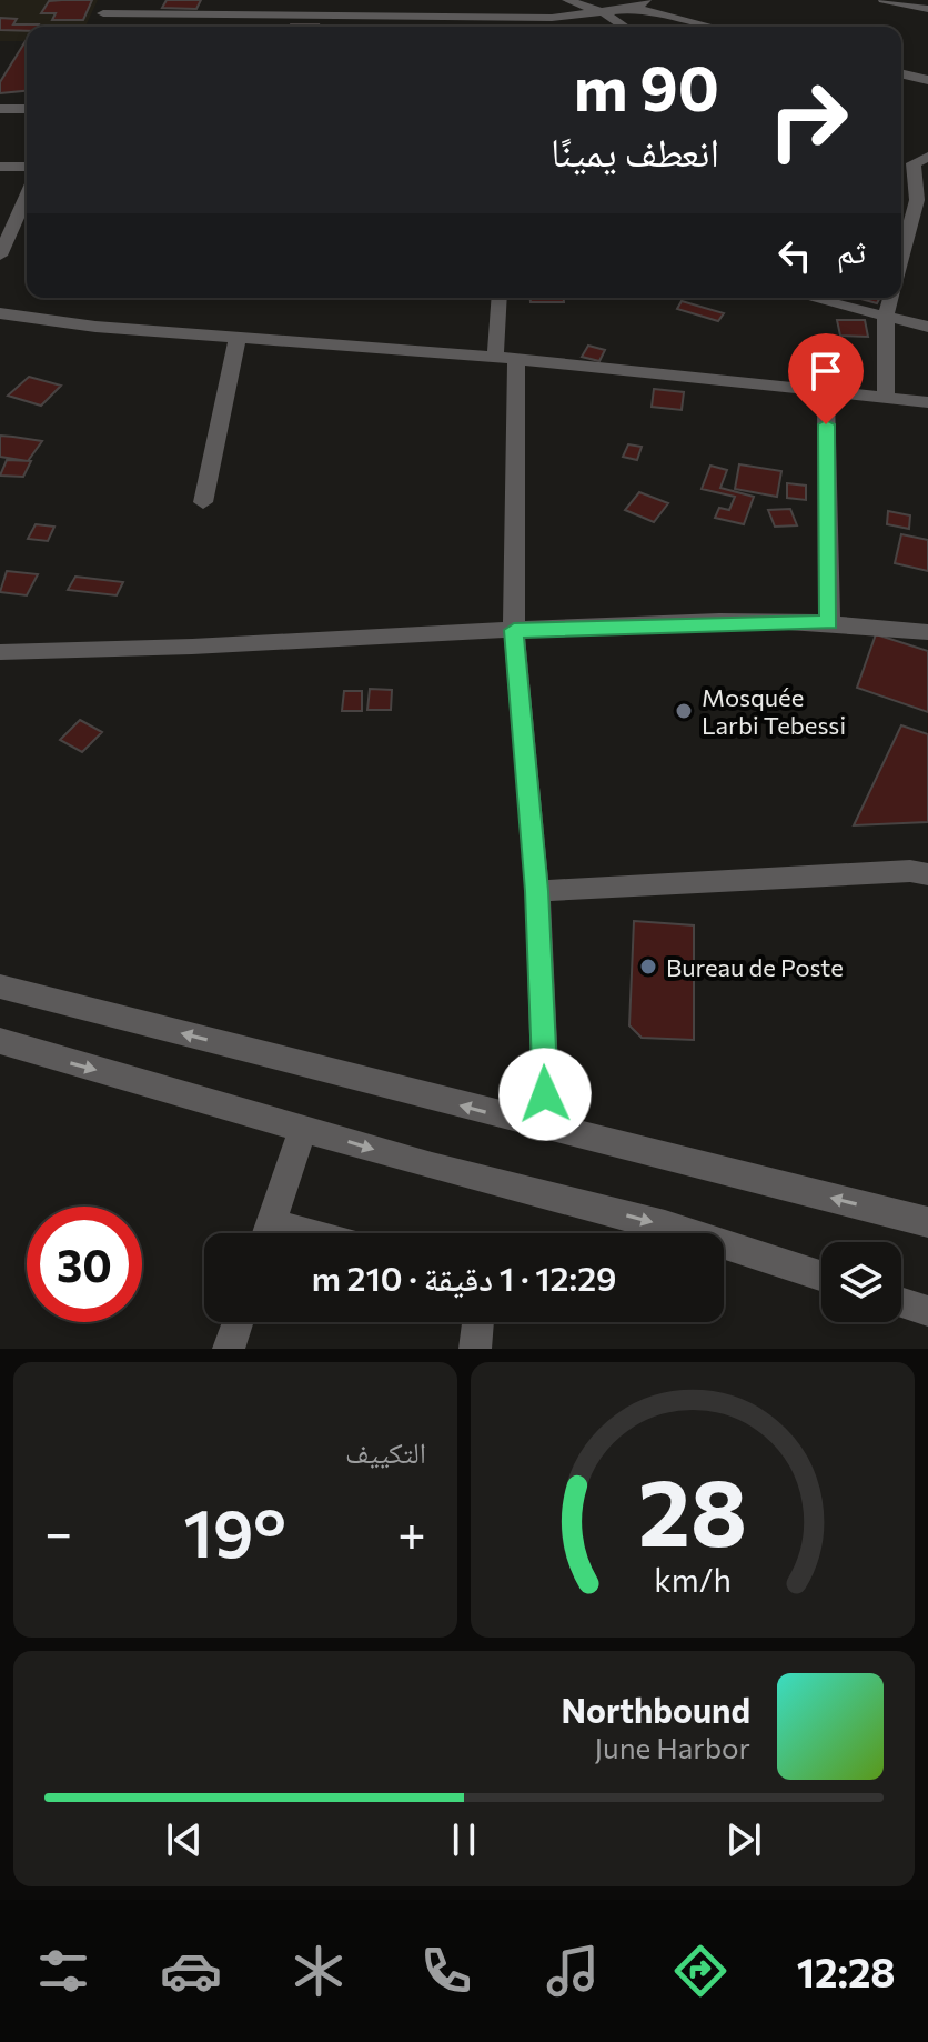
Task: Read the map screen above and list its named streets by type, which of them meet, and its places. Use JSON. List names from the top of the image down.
{
  "places": ["Mosquée Larbi Tebessi", "Bureau de Poste"],
  "page": {
    "turn": ["90 m", "انعطف يمينًا"],
    "then": "ثم",
    "limit": "30",
    "trip": "12:29 · 1 دقيقة · 210 m",
    "tile": "التكييف",
    "heat": ["−", "19°", "+"],
    "song": ["Northbound", "June Harbor"],
    "tabs": "12:28",
    "gauge": ["28", "km/h"]
  }
}
